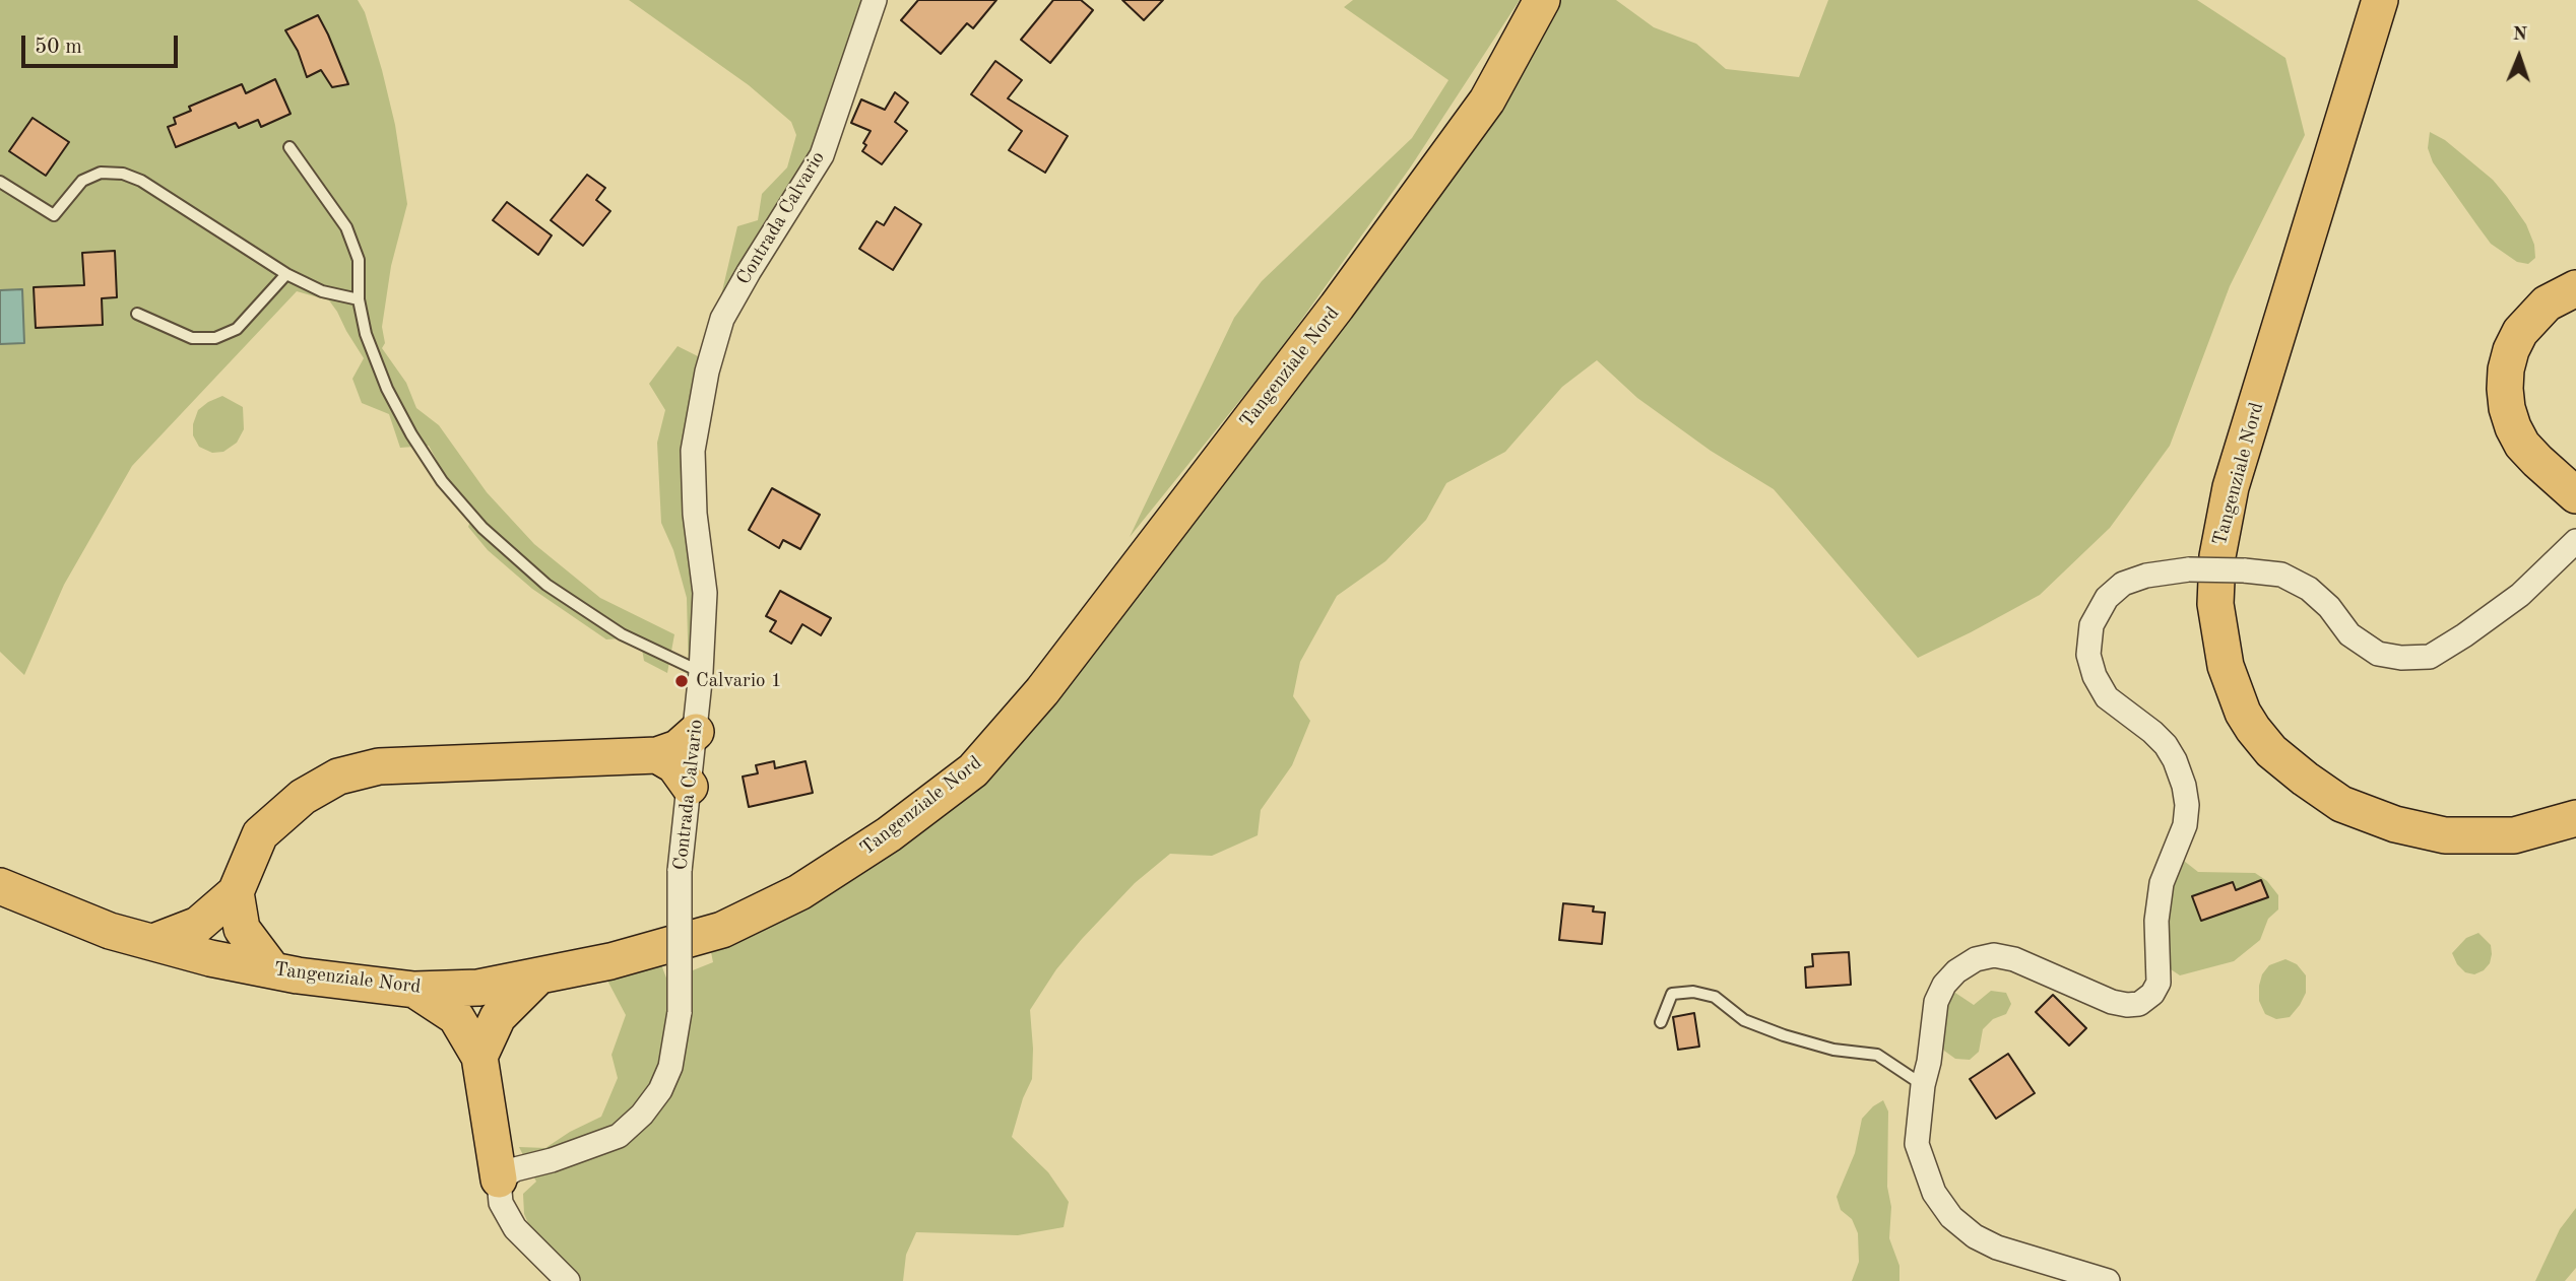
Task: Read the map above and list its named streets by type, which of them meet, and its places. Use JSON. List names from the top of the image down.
{
  "streets": {
    "main road": ["Tangenziale Nord"],
    "street": ["Contrada Calvario"]
  },
  "places": ["Calvario 1"],
  "scale_bar": "50 m",
  "north": "top"
}
